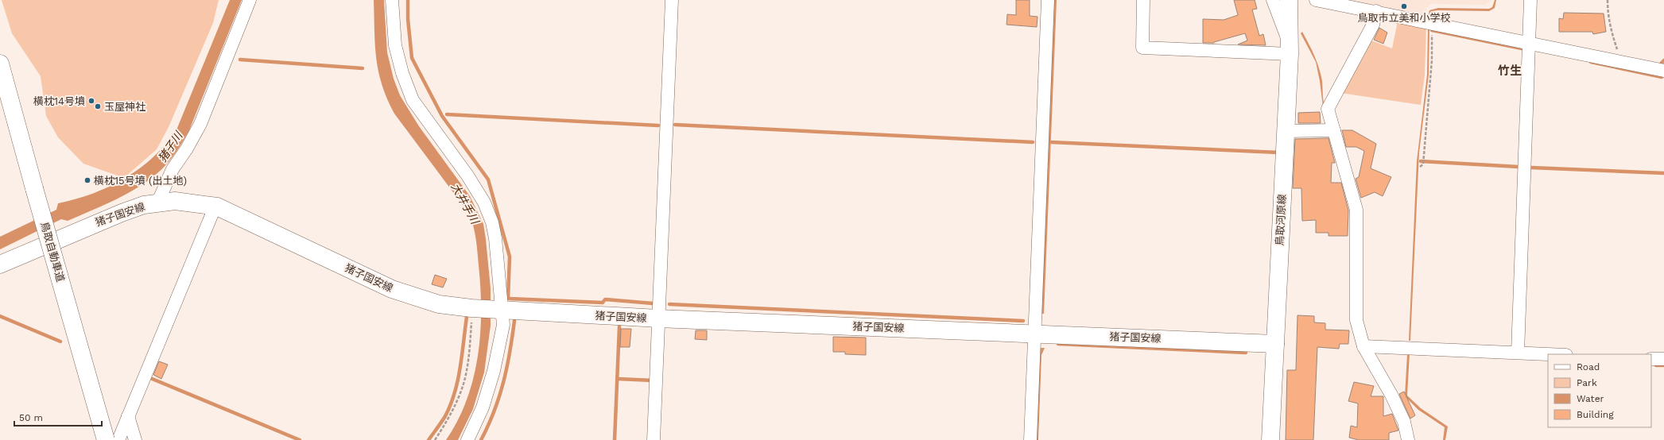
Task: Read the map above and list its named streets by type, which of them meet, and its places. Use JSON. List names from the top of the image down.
{
  "streets": {
    "main road": ["猪子国安線", "鳥取河原線", "鳥取自動車道"]
  },
  "crossings": [
    ["猪子国安線", "鳥取河原線"]
  ],
  "districts": ["竹生"],
  "water": ["猪子川", "大井手川"],
  "places": [
    "鳥取市立美和小学校",
    "横枕14号墳",
    "玉屋神社",
    "横枕15号墳 (出土地)"
  ],
  "legend": [
    "Road",
    "Park",
    "Water",
    "Building"
  ],
  "scale_bar": "50 m"
}
